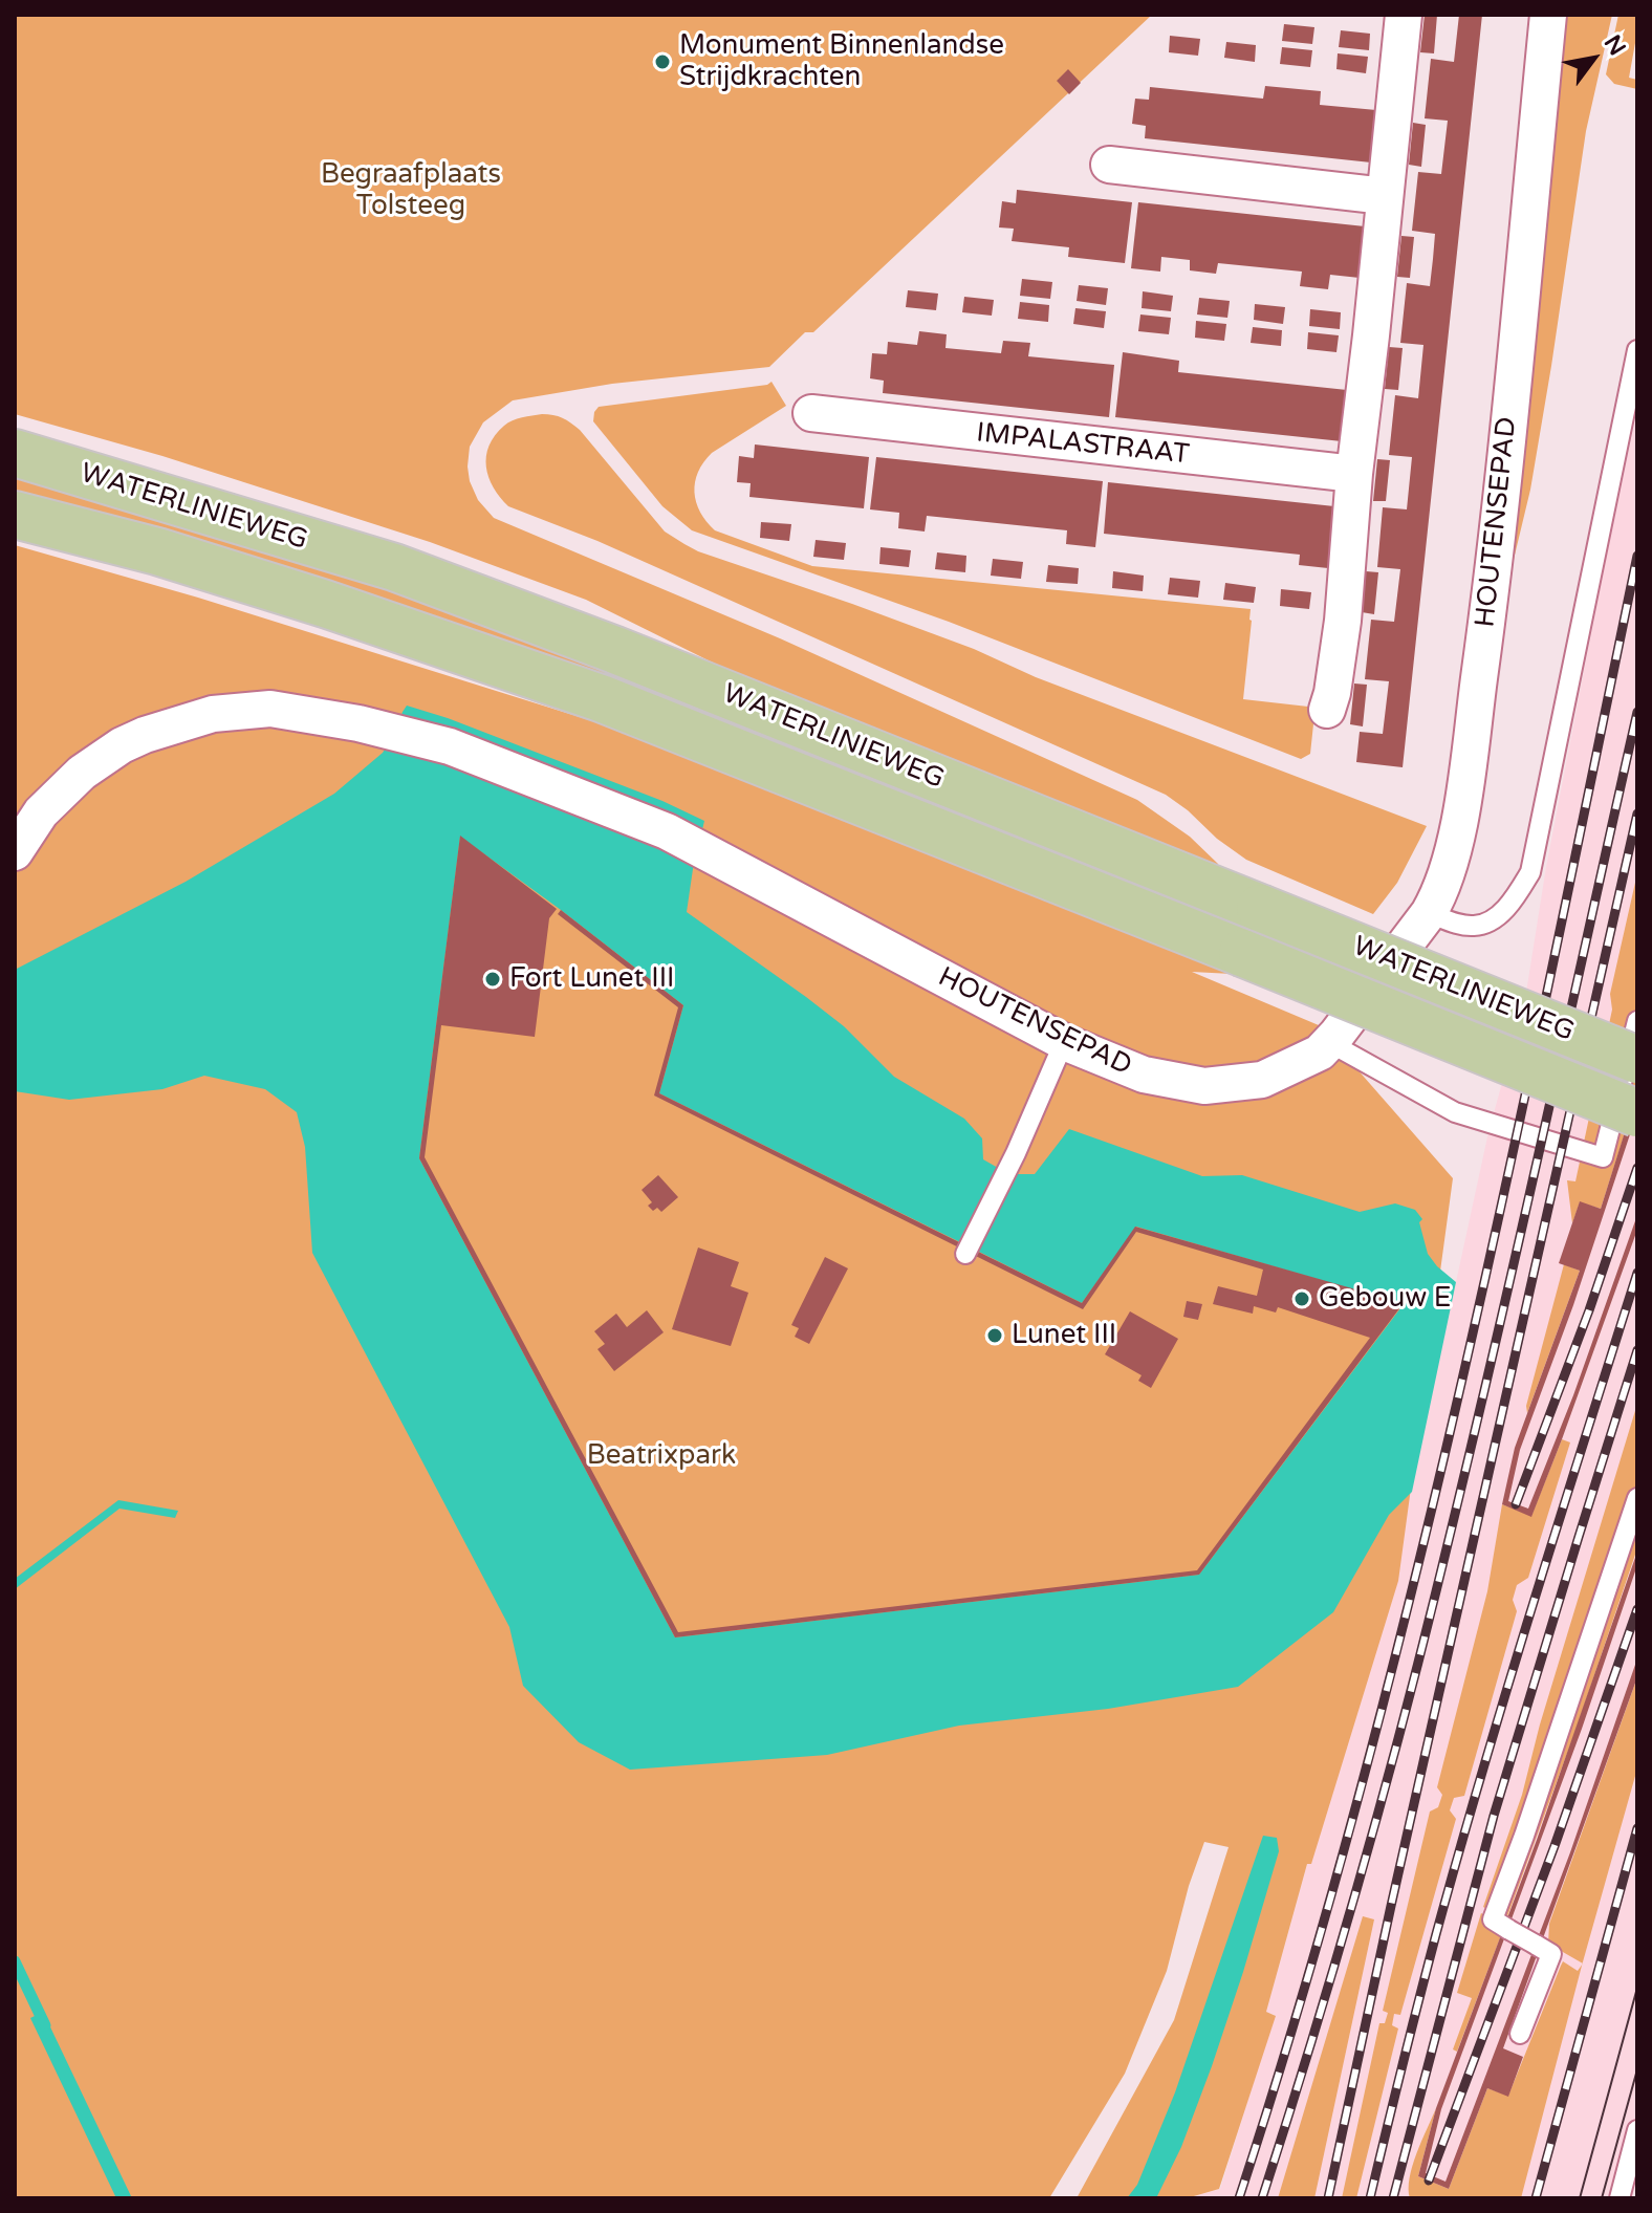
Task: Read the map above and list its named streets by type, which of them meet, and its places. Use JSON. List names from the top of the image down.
{
  "streets": {
    "main road": ["WATERLINIEWEG"],
    "street": ["IMPALASTRAAT", "HOUTENSEPAD"]
  },
  "parks": ["Begraafplaats Tolsteeg", "Beatrixpark"],
  "places": [
    "Monument Binnenlandse Strijdkrachten",
    "Fort Lunet III",
    "Gebouw E",
    "Lunet III"
  ],
  "north": "top right"
}
